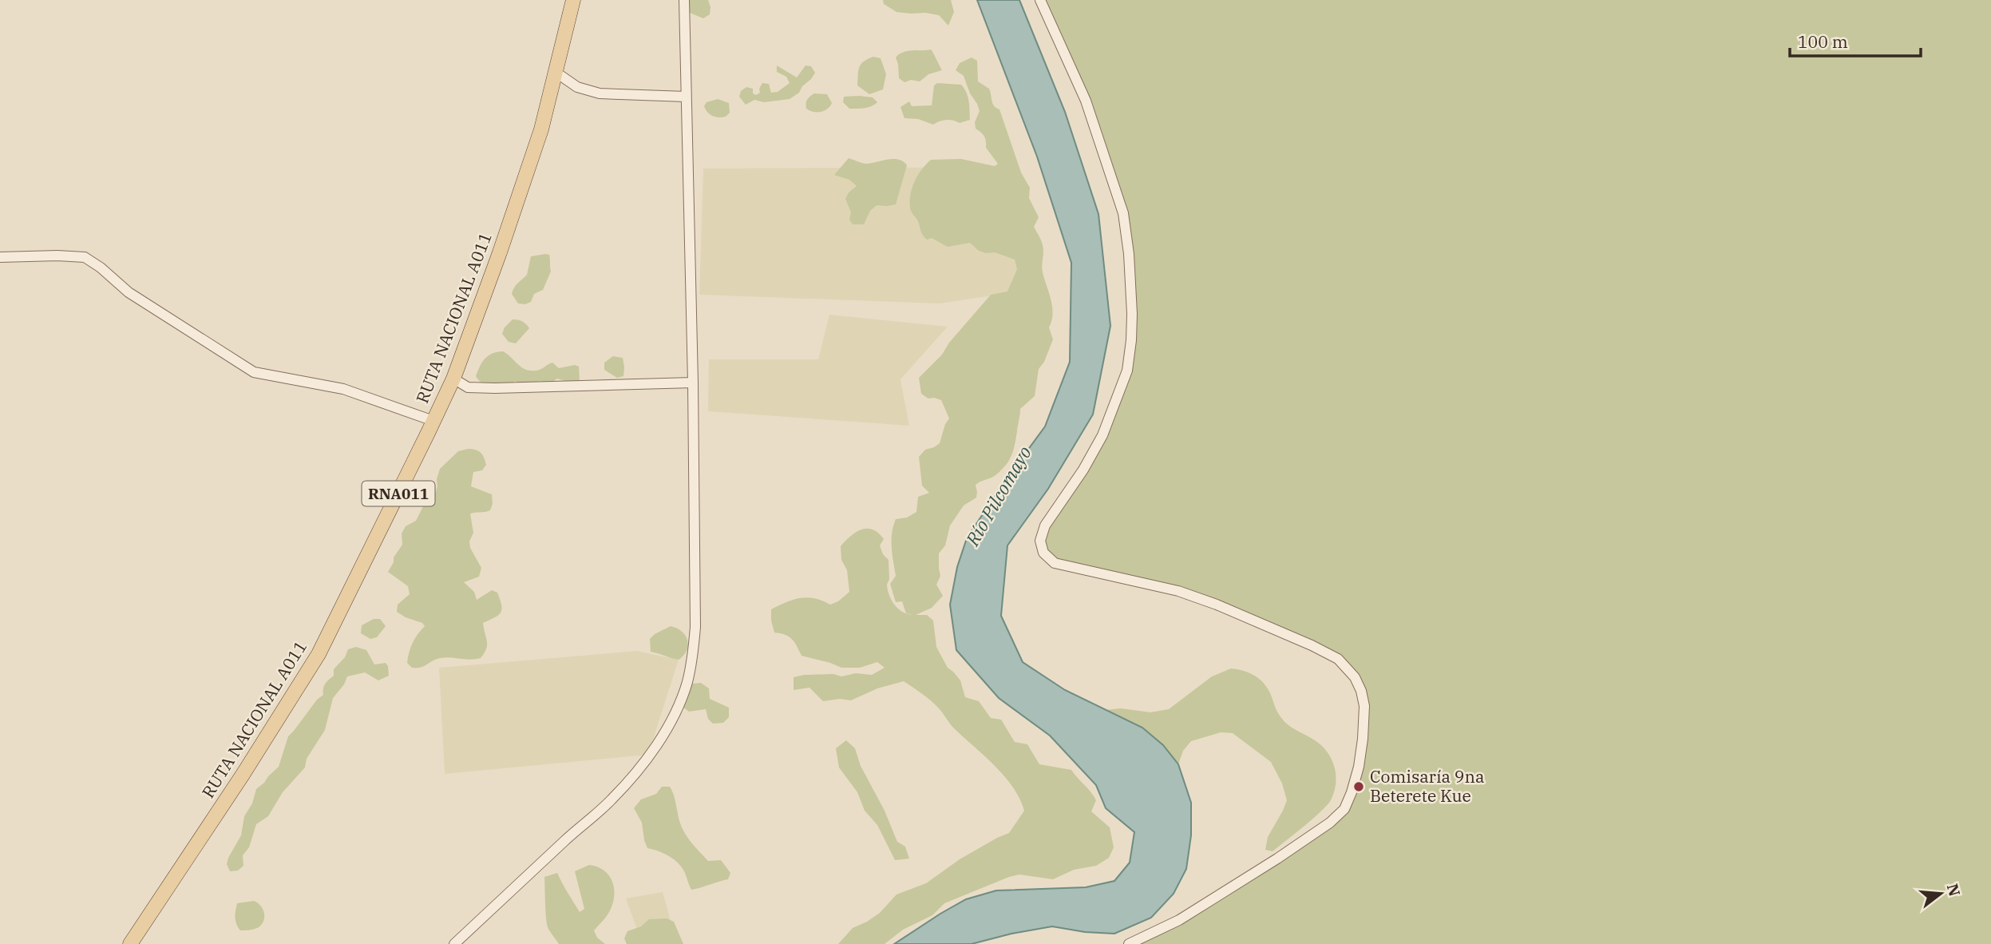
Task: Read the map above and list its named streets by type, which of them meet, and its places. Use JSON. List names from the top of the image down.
{
  "streets": {
    "main road": ["RUTA NACIONAL A011", "RNA011"]
  },
  "water": ["Río Pilcomayo"],
  "places": ["Comisaría 9na Beterete Kue"],
  "scale_bar": "100 m",
  "north": "right"
}
